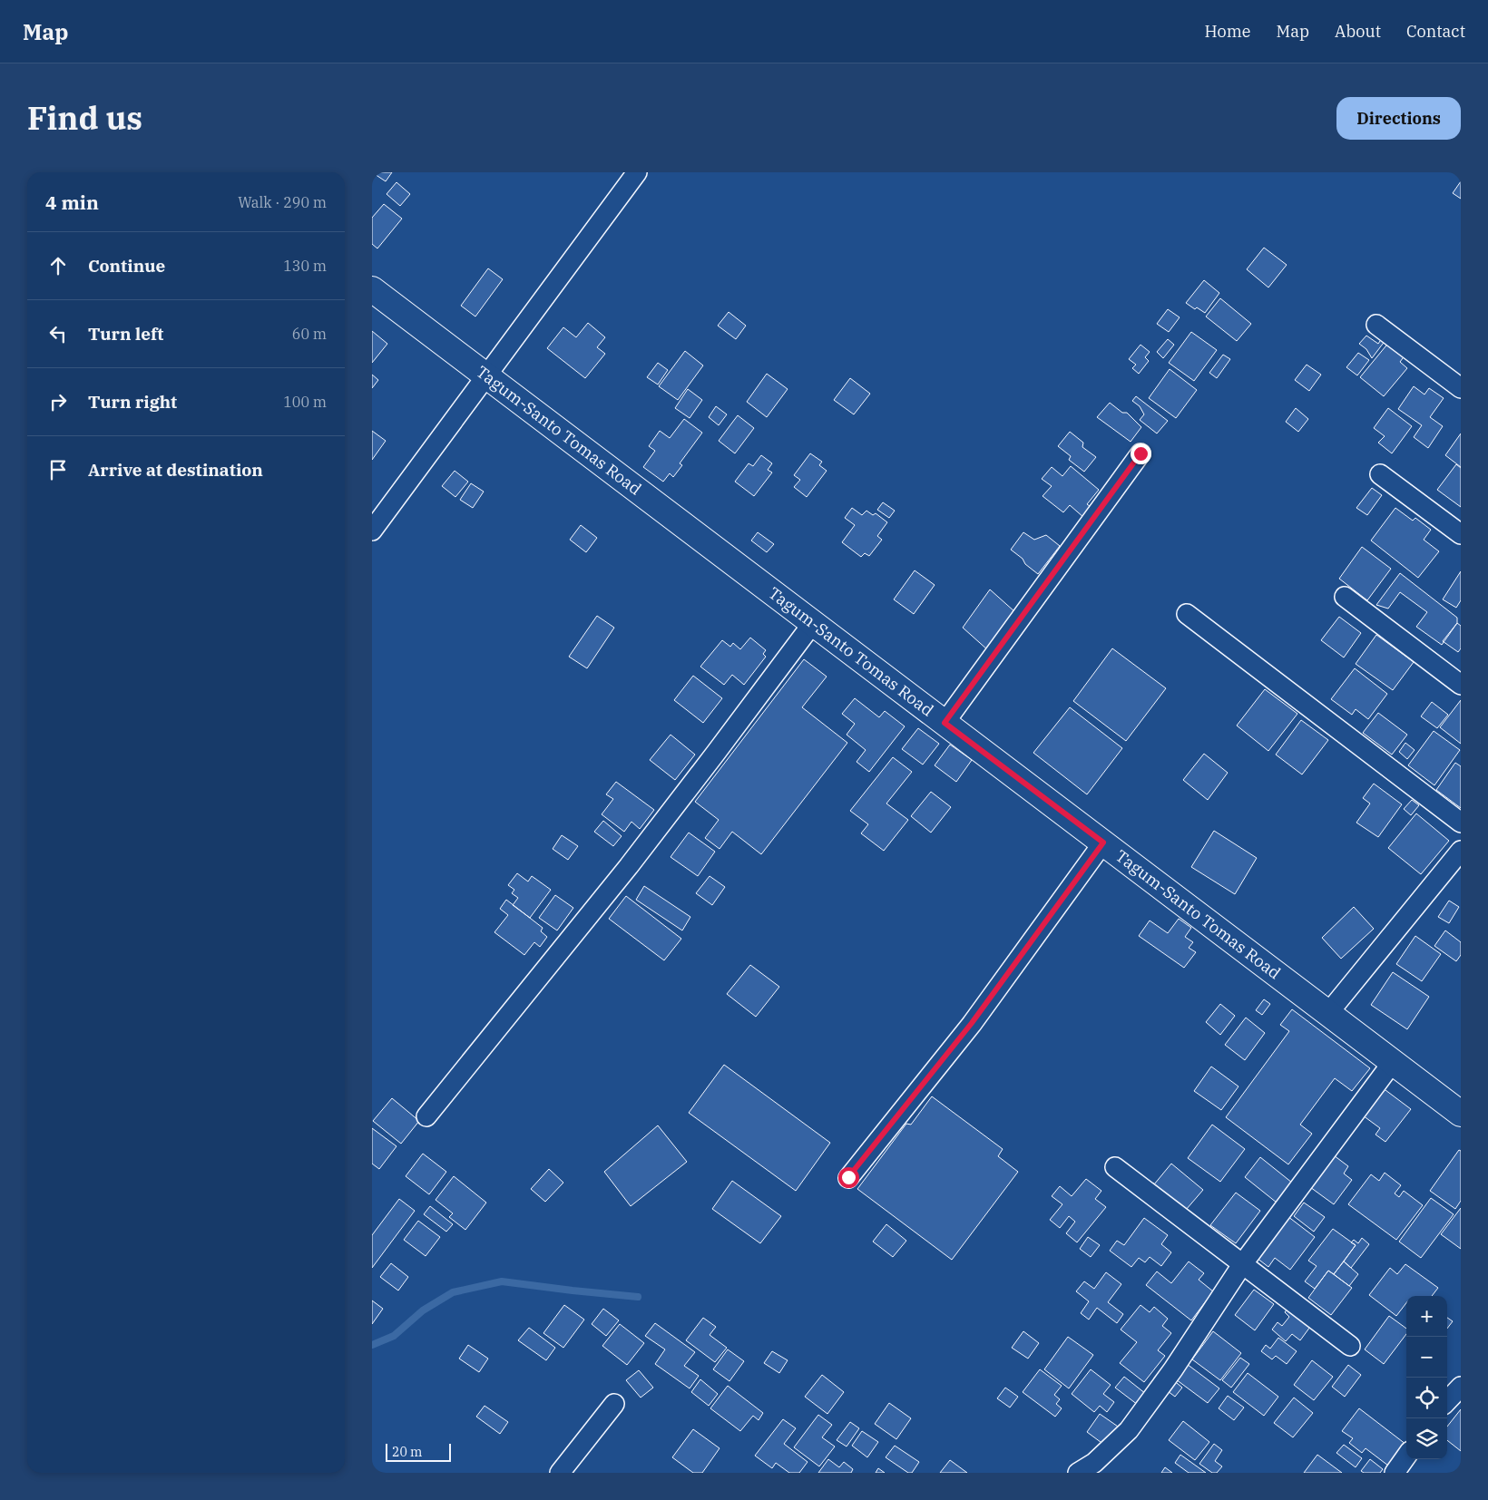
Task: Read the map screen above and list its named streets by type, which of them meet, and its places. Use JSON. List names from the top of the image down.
{
  "streets": {
    "main road": ["Tagum-Santo Tomas Road"]
  },
  "scale_bar": "20 m",
  "page": {
    "header": "Map",
    "nav": [
      "Home",
      "Map",
      "About",
      "Contact"
    ],
    "title": "Find us",
    "buttons": "Directions",
    "heading": ["4 min", "Walk · 290 m"],
    "list": [
      ["Continue", "130 m"],
      ["Turn left", "60 m"],
      ["Turn right", "100 m"],
      "Arrive at destination"
    ],
    "map_buttons": ["+", "−"],
    "scale": "20 m"
  }
}
